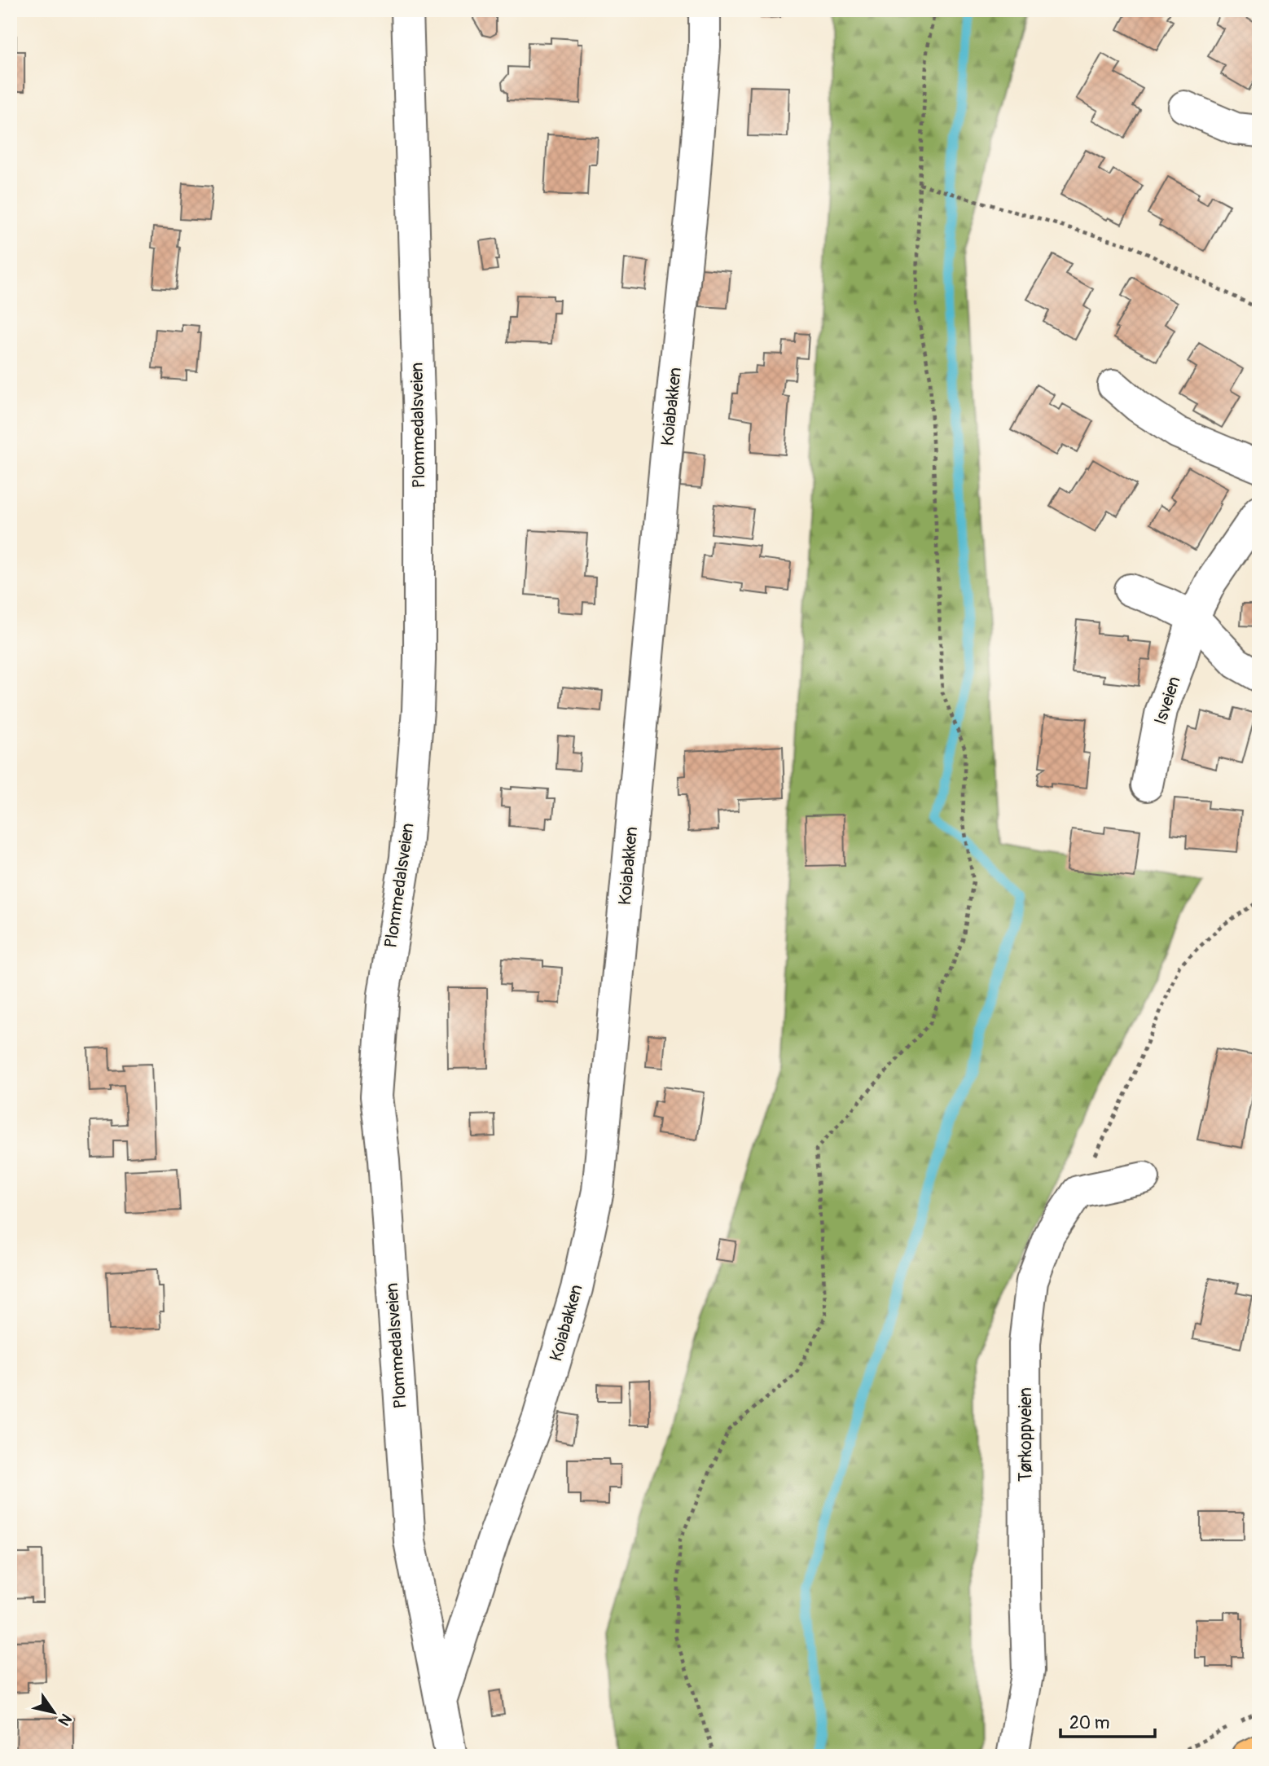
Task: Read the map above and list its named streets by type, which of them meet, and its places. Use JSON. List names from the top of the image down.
{
  "streets": {
    "street": [
      "Koiabakken",
      "Plommedalsveien",
      "Isveien",
      "Tørkoppveien"
    ]
  },
  "crossings": [
    ["Koiabakken", "Plommedalsveien"]
  ],
  "scale_bar": "20 m",
  "north": "bottom right"
}
